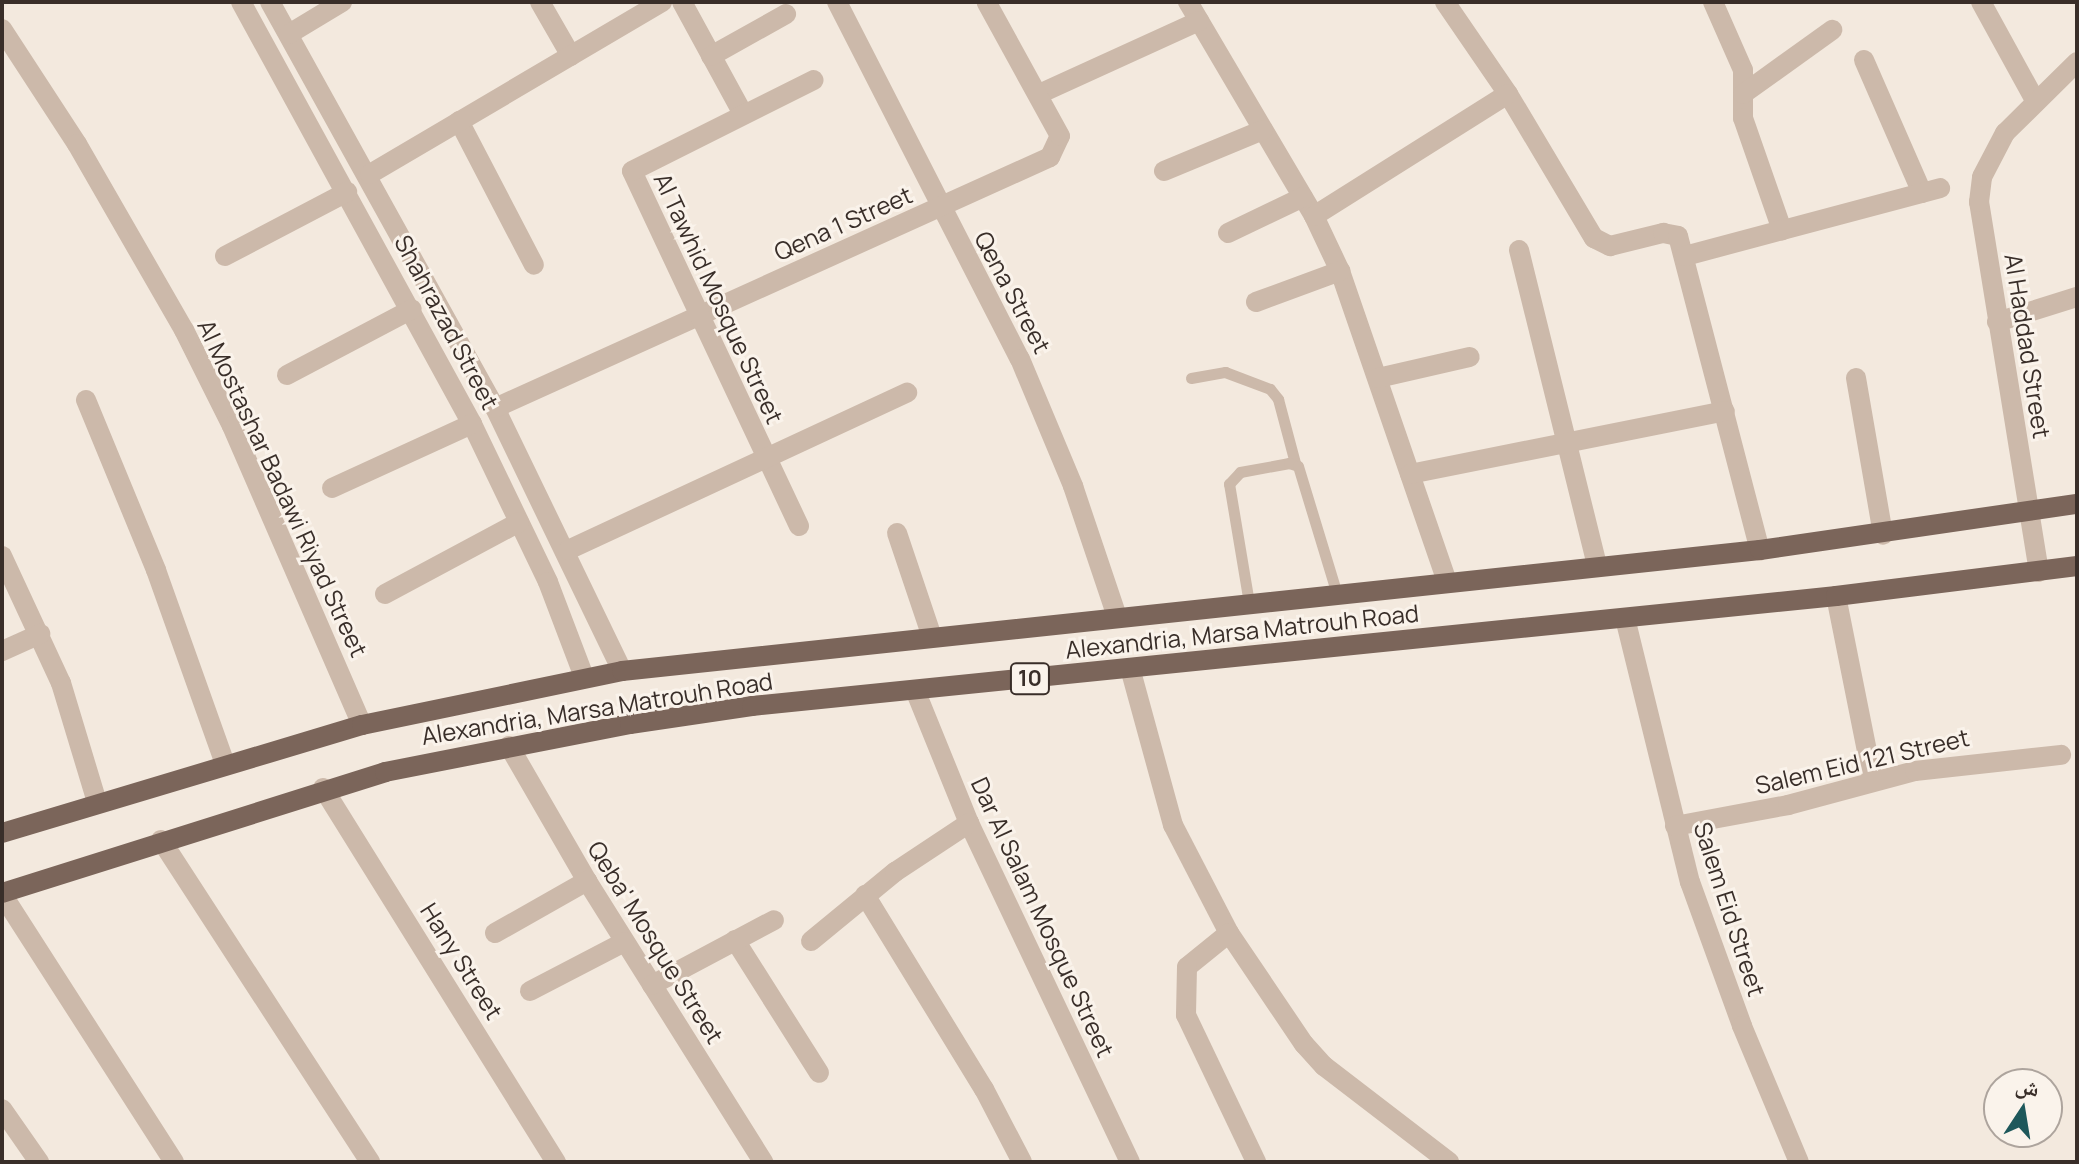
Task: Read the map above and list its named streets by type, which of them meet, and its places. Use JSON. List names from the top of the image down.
{
  "streets": {
    "main road": ["Alexandria, Marsa Matrouh Road", "10"],
    "street": [
      "Qena 1 Street",
      "Qena Street",
      "Al Tawhid Mosque Street",
      "Shahrazad Street",
      "Al Haddad Street",
      "Al Mostashar Badawi Riyad Street",
      "Salem Eid 121 Street",
      "Salem Eid Street",
      "Dar Al Salam Mosque Street",
      "Qeba' Mosque Street",
      "Hany Street"
    ]
  },
  "crossings": [
    ["Qena 1 Street", "Qena Street"],
    ["Qena 1 Street", "Al Tawhid Mosque Street"],
    ["Qena 1 Street", "Shahrazad Street"],
    ["Qena Street", "Alexandria, Marsa Matrouh Road"],
    ["Shahrazad Street", "Alexandria, Marsa Matrouh Road"],
    ["Al Haddad Street", "Alexandria, Marsa Matrouh Road"],
    ["Al Mostashar Badawi Riyad Street", "Alexandria, Marsa Matrouh Road"],
    ["Alexandria, Marsa Matrouh Road", "Salem Eid Street"],
    ["Alexandria, Marsa Matrouh Road", "Dar Al Salam Mosque Street"],
    ["Alexandria, Marsa Matrouh Road", "Qeba' Mosque Street"],
    ["Alexandria, Marsa Matrouh Road", "Hany Street"],
    ["Salem Eid 121 Street", "Salem Eid Street"]
  ],
  "north": "top"
}
